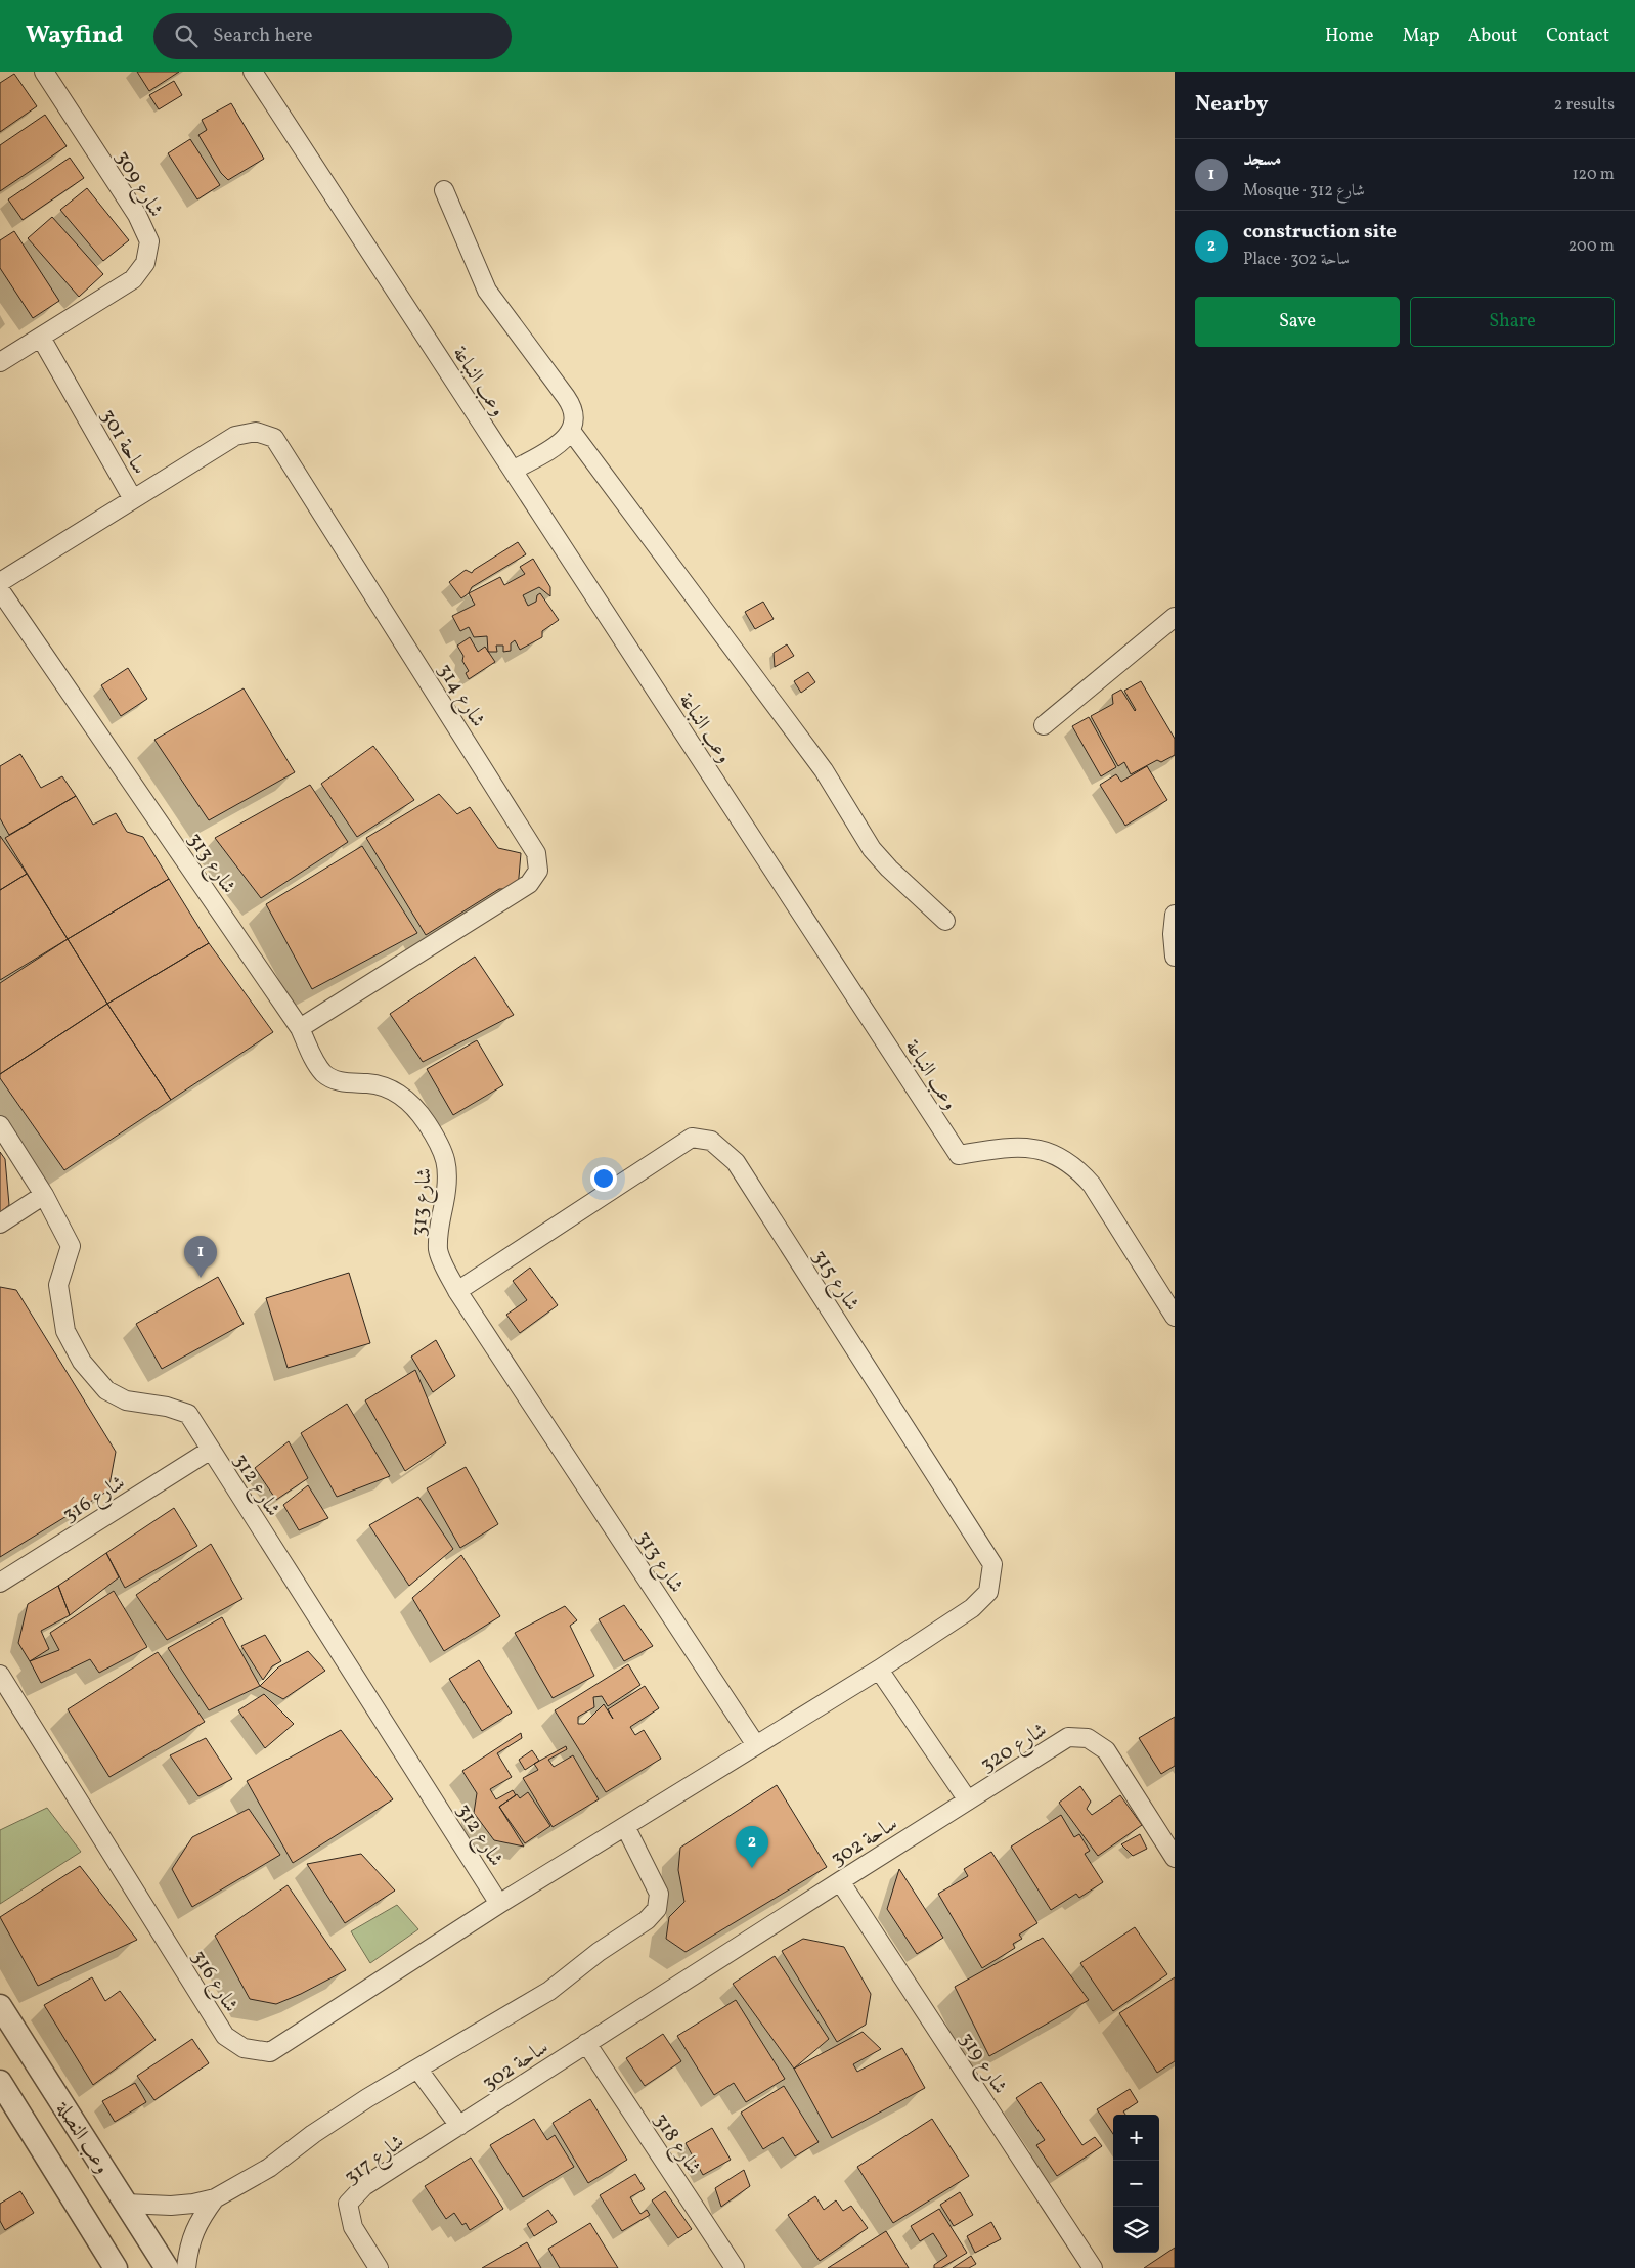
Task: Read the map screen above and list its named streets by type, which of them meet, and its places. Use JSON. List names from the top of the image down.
{
  "streets": {
    "street": [
      "شارع 309",
      "وعب النباعة",
      "ساحة 301",
      "شارع 314",
      "شارع 313",
      "شارع 315",
      "شارع 312",
      "شارع 316",
      "شارع 320",
      "ساحة 302",
      "شارع 319",
      "وعب النصلة",
      "شارع 318",
      "شارع 317"
    ]
  },
  "crossings": [
    ["شارع 309", "ساحة 301"],
    ["ساحة 301", "شارع 314"],
    ["شارع 314", "شارع 313"],
    ["شارع 313", "شارع 315"],
    ["شارع 312", "شارع 316"],
    ["شارع 320", "ساحة 302"],
    ["ساحة 302", "شارع 319"],
    ["ساحة 302", "شارع 318"],
    ["ساحة 302", "شارع 317"]
  ],
  "page": {
    "header": "Wayfind",
    "search": "Search here",
    "nav": [
      "Home",
      "Map",
      "About",
      "Contact"
    ],
    "heading": ["Nearby", "2 results"],
    "list": [
      {
        "mark": "1",
        "name": "مسجد",
        "note": "Mosque · شارع 312",
        "value": "120 m"
      },
      {
        "mark": "2",
        "name": "construction site",
        "note": "Place · ساحة 302",
        "value": "200 m"
      }
    ],
    "buttons": ["Save", "Share"],
    "pins": ["1", "2"],
    "map_buttons": ["+", "−"]
  }
}
